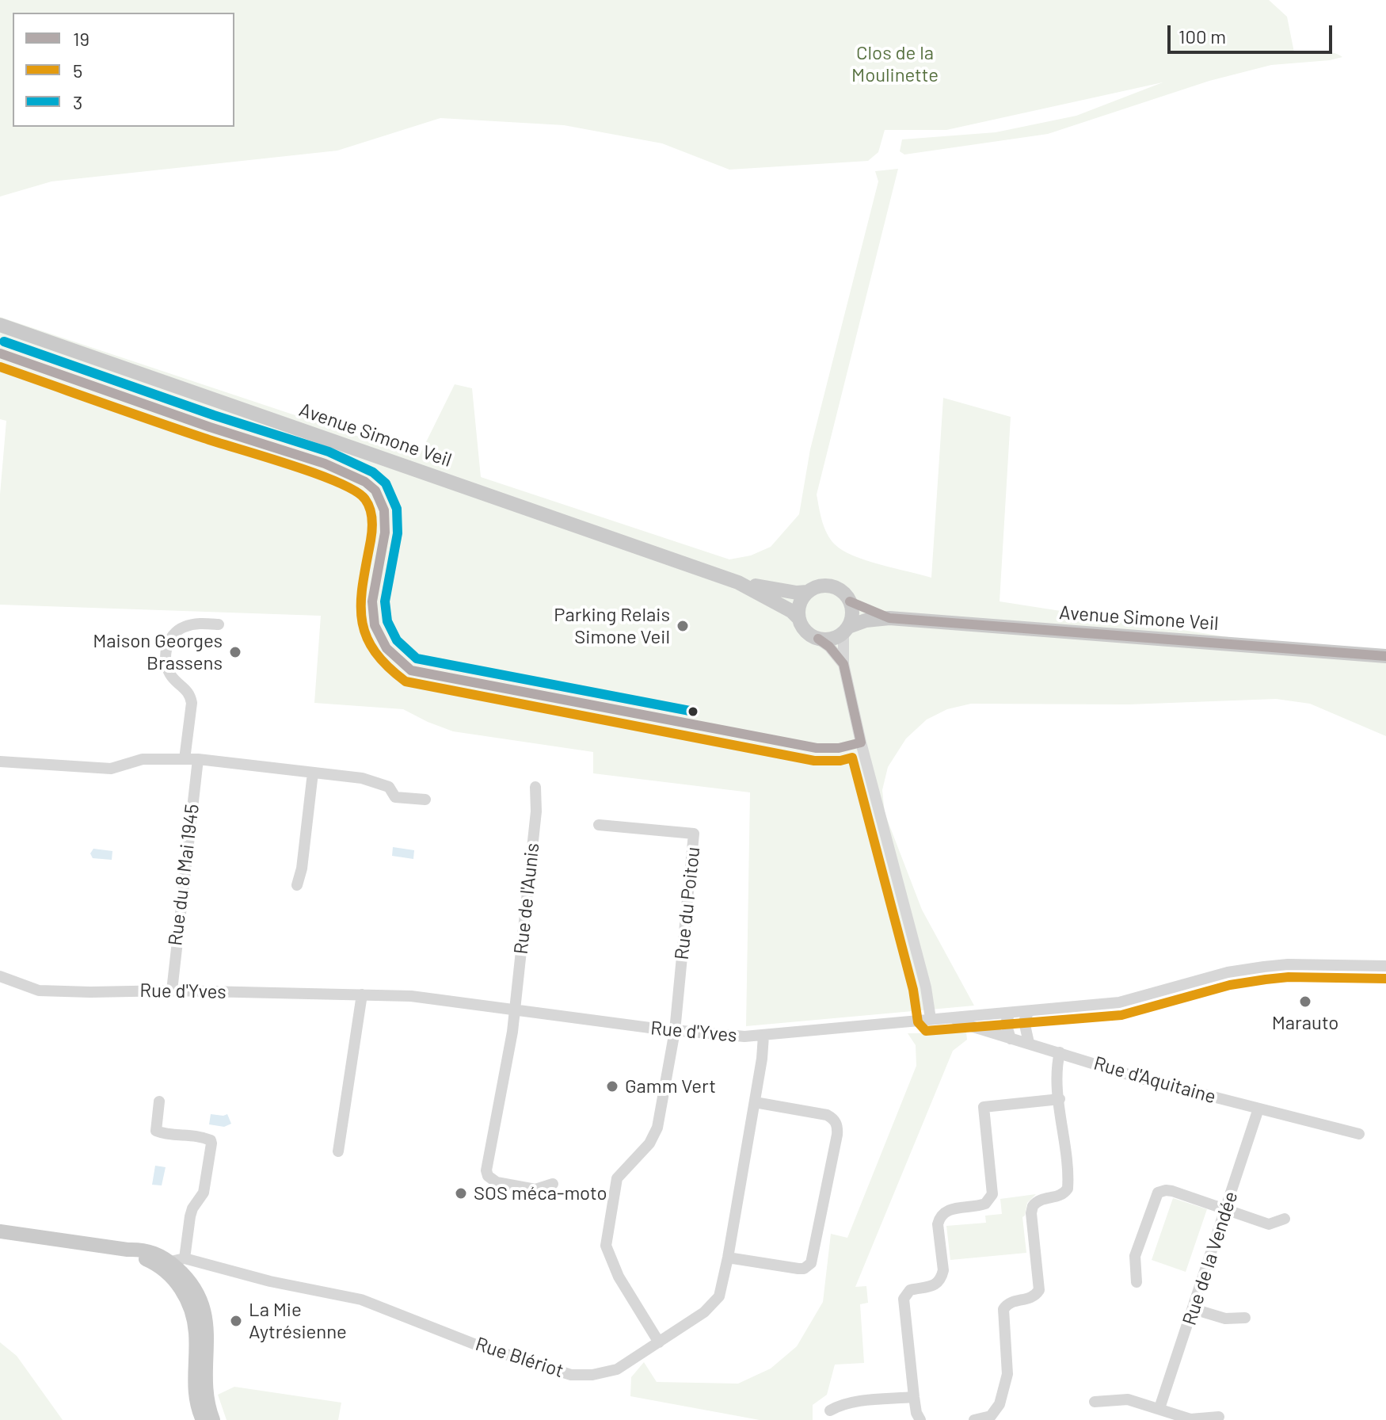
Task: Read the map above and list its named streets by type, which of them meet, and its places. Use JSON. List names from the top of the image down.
{
  "streets": {
    "main road": ["Avenue Simone Veil"],
    "street": [
      "Rue du 8 Mai 1945",
      "Rue de l'Aunis",
      "Rue du Poitou",
      "Rue d'Yves",
      "Rue d'Aquitaine",
      "Rue de la Vendée",
      "Rue Blériot"
    ]
  },
  "crossings": [
    ["Rue du 8 Mai 1945", "Rue d'Yves"],
    ["Rue de l'Aunis", "Rue d'Yves"],
    ["Rue du Poitou", "Rue d'Yves"],
    ["Rue d'Yves", "Rue d'Aquitaine"],
    ["Rue d'Yves", "Rue Blériot"],
    ["Rue d'Aquitaine", "Rue de la Vendée"]
  ],
  "parks": ["Clos de la Moulinette"],
  "places": [
    "Parking Relais Simone Veil",
    "Maison Georges Brassens",
    "Marauto",
    "Gamm Vert",
    "SOS méca-moto",
    "La Mie Aytrésienne"
  ],
  "lines": ["transit line 3", "transit line 19", "transit line 5"],
  "legend": ["19", "5", "3"],
  "scale_bar": "100 m"
}
